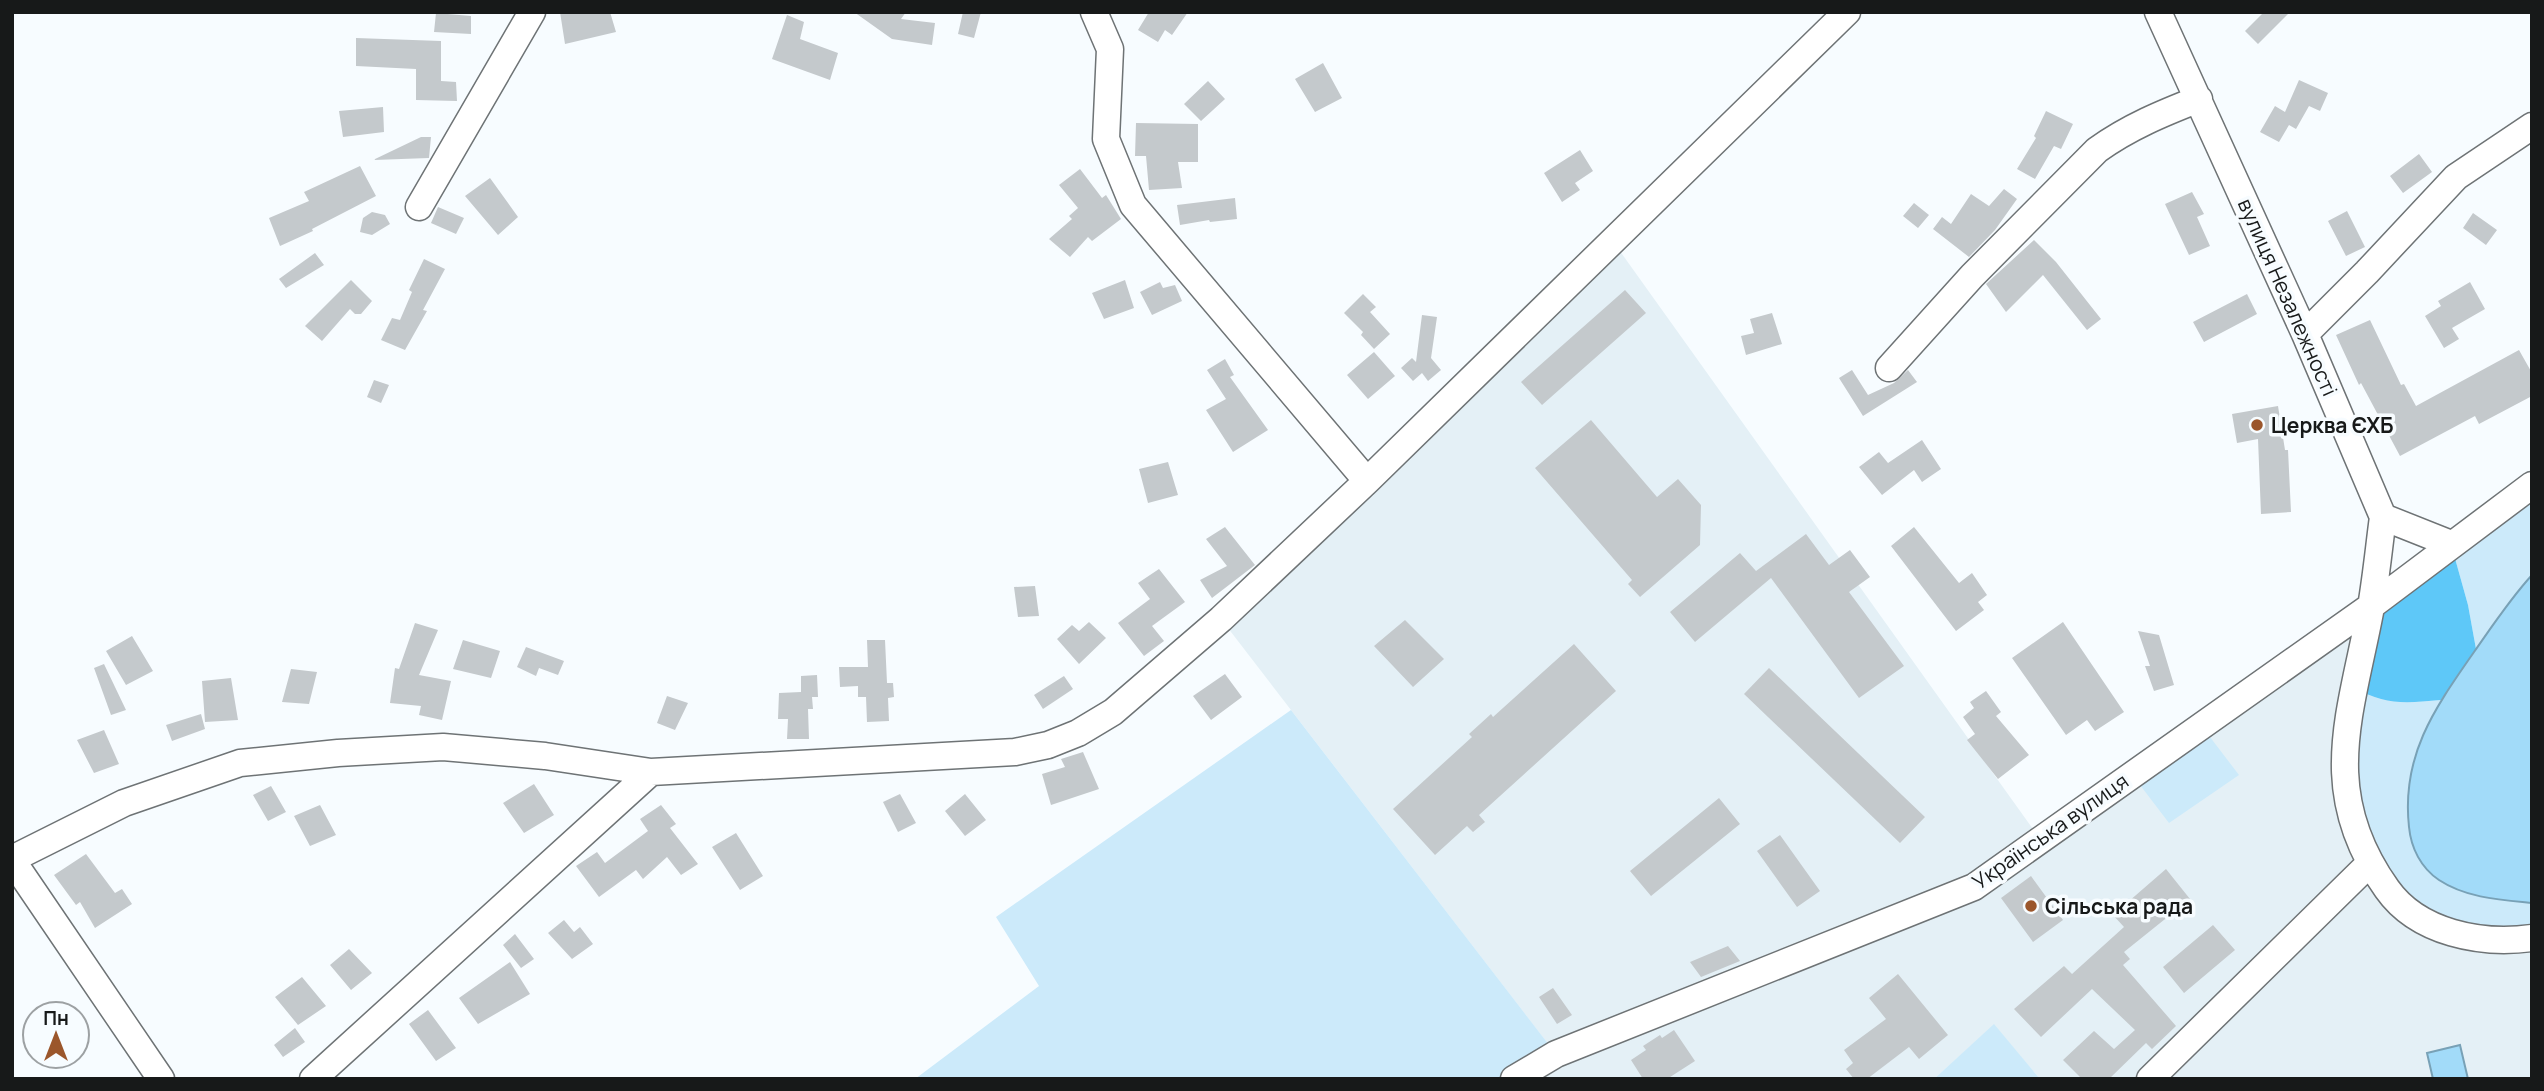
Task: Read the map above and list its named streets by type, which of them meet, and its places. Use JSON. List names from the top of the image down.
{
  "streets": {
    "street": ["вулиця Незалежності", "Українська вулиця"]
  },
  "places": ["Церква ЄХБ", "Сільська рада"],
  "north": "top"
}
